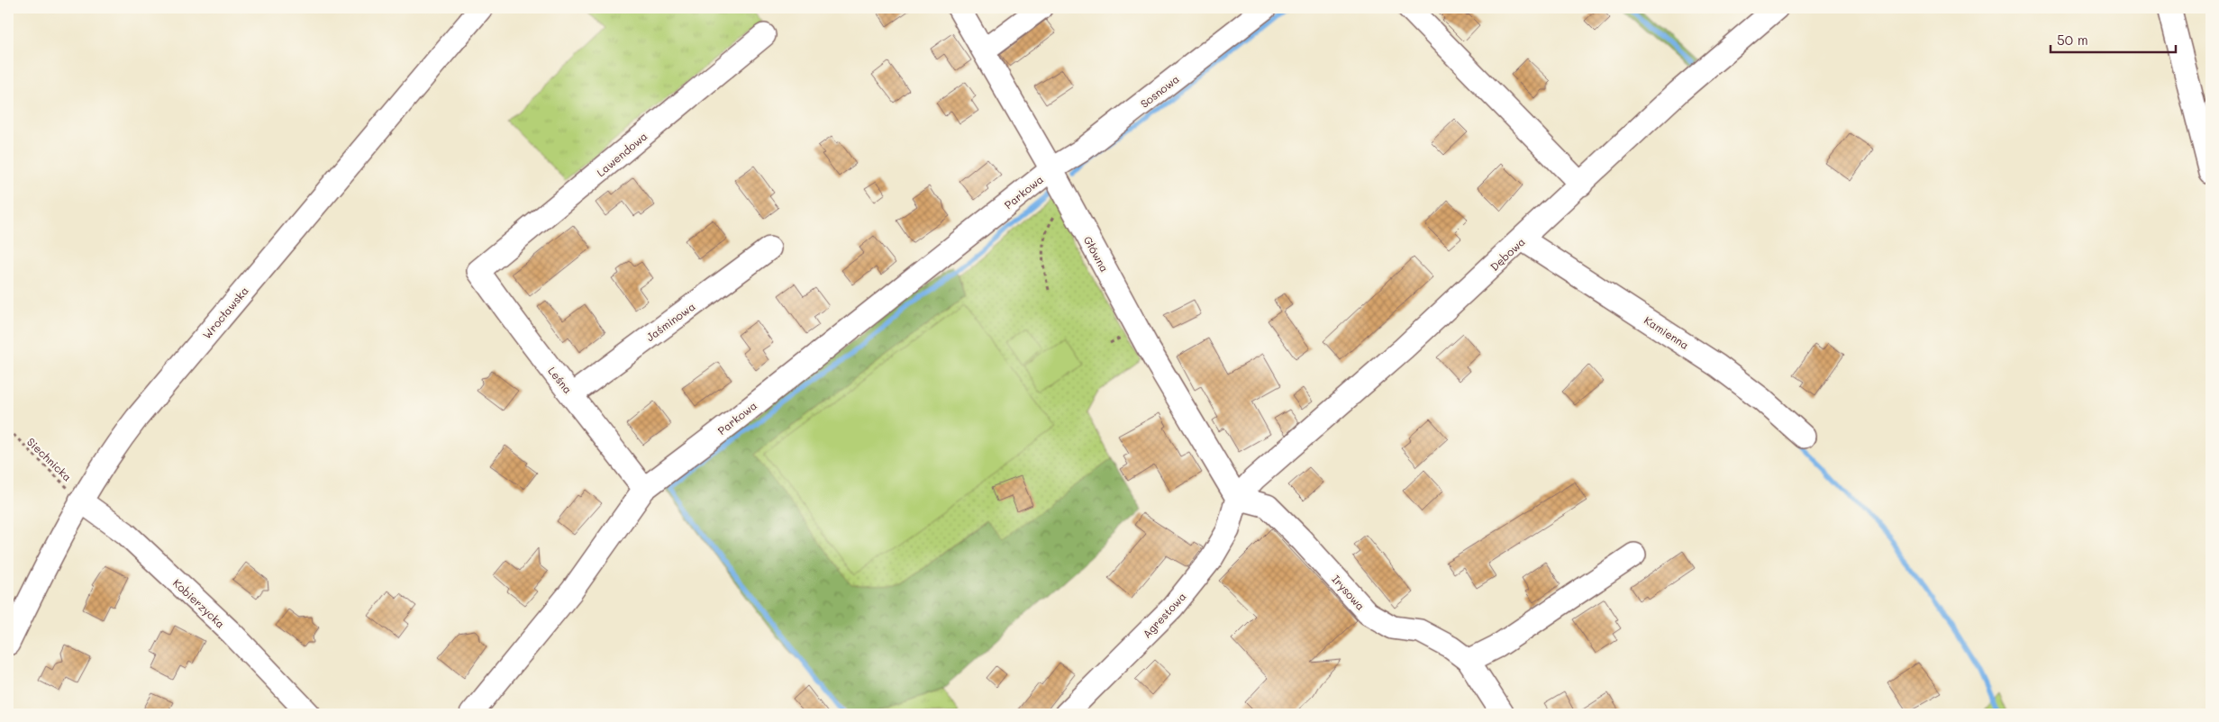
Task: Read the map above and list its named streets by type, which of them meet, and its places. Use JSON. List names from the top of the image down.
{
  "streets": {
    "street": [
      "Sosnowa",
      "Lawendowa",
      "Parkowa",
      "Główna",
      "Dębowa",
      "Wrocławska",
      "Jaśminowa",
      "Kamienna",
      "Leśna",
      "Irysowa",
      "Kobierzycka",
      "Agrestowa"
    ],
    "path": ["Siechnicka"]
  },
  "crossings": [
    ["Sosnowa", "Parkowa"],
    ["Sosnowa", "Główna"],
    ["Lawendowa", "Leśna"],
    ["Parkowa", "Główna"],
    ["Parkowa", "Leśna"],
    ["Główna", "Dębowa"],
    ["Główna", "Irysowa"],
    ["Główna", "Agrestowa"],
    ["Dębowa", "Kamienna"],
    ["Dębowa", "Irysowa"],
    ["Dębowa", "Agrestowa"],
    ["Wrocławska", "Siechnicka"],
    ["Wrocławska", "Kobierzycka"],
    ["Jaśminowa", "Leśna"],
    ["Siechnicka", "Kobierzycka"],
    ["Irysowa", "Agrestowa"]
  ],
  "scale_bar": "50 m"
}
